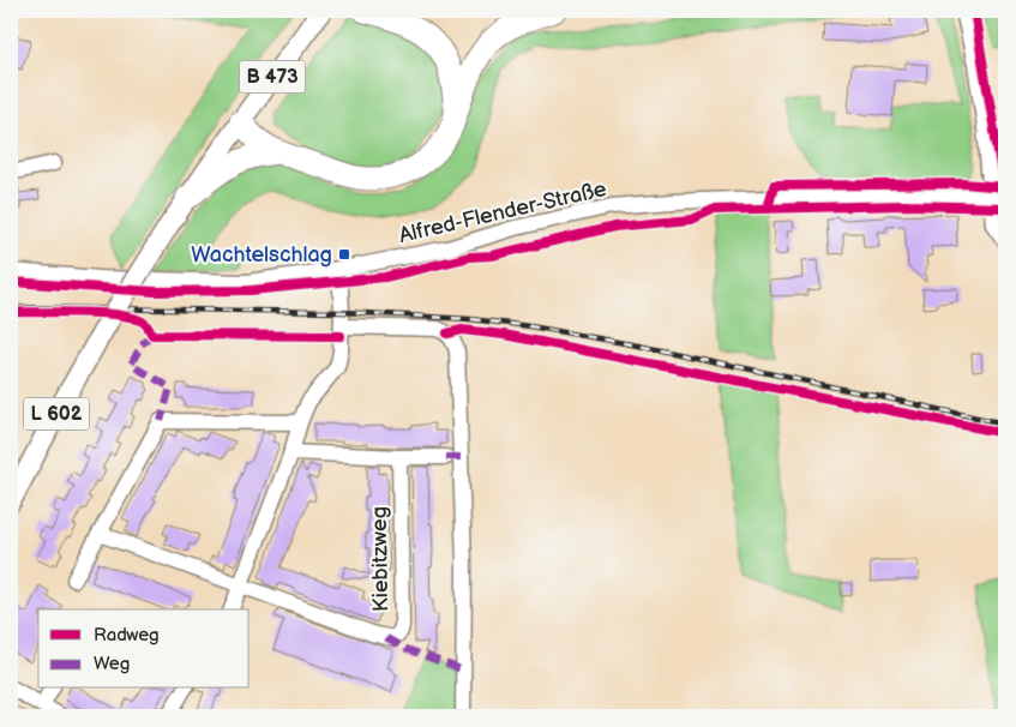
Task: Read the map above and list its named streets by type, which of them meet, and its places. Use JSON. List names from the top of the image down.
{
  "streets": {
    "main road": ["B 473", "L 602"],
    "street": ["Alfred-Flender-Straße", "Kiebitzweg"]
  },
  "crossings": [
    ["B 473", "L 602"]
  ],
  "places": {
    "transit": ["Wachtelschlag"]
  },
  "legend": ["Radweg", "Weg"]
}
